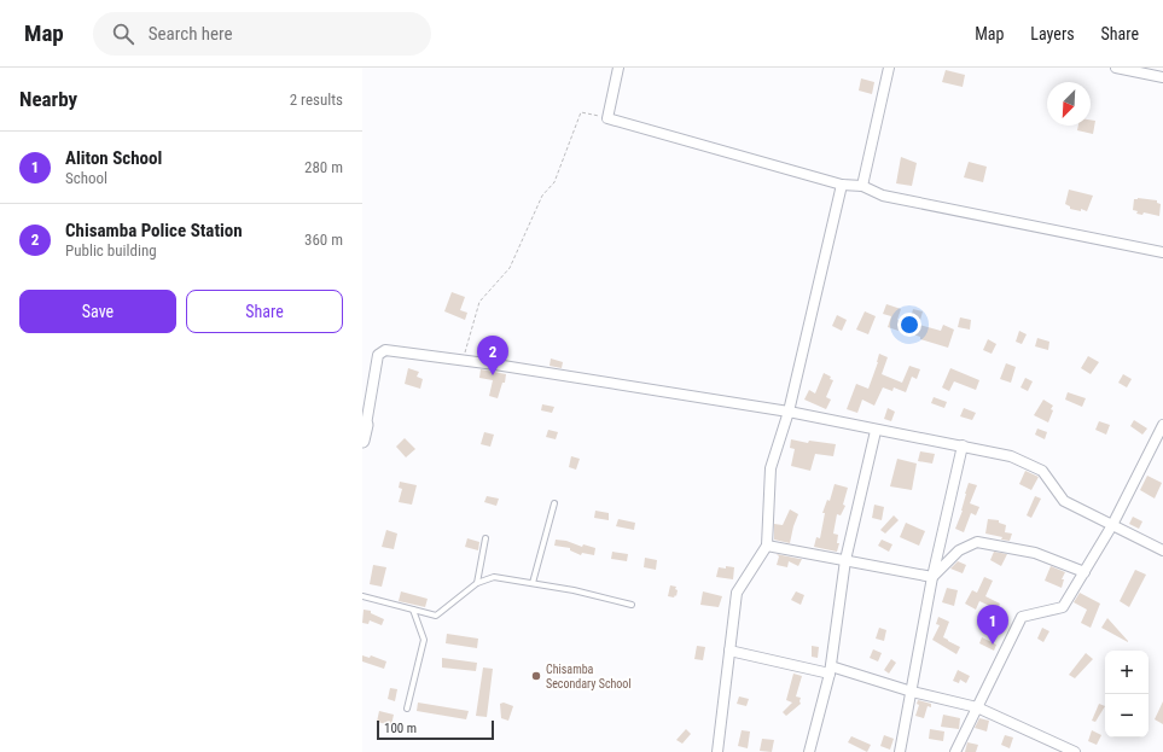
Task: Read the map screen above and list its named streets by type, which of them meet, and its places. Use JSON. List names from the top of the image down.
{
  "places": ["Chisamba Secondary School"],
  "scale_bar": "100 m",
  "north": "bottom left",
  "page": {
    "header": "Map",
    "search": "Search here",
    "nav": ["Map", "Layers", "Share"],
    "heading": ["Nearby", "2 results"],
    "list": [
      {
        "mark": "1",
        "name": "Aliton School",
        "note": "School",
        "value": "280 m"
      },
      {
        "mark": "2",
        "name": "Chisamba Police Station",
        "note": "Public building",
        "value": "360 m"
      }
    ],
    "buttons": ["Save", "Share"],
    "pins": ["2", "1"],
    "map_buttons": ["+", "−"],
    "scale": "100 m"
  }
}
